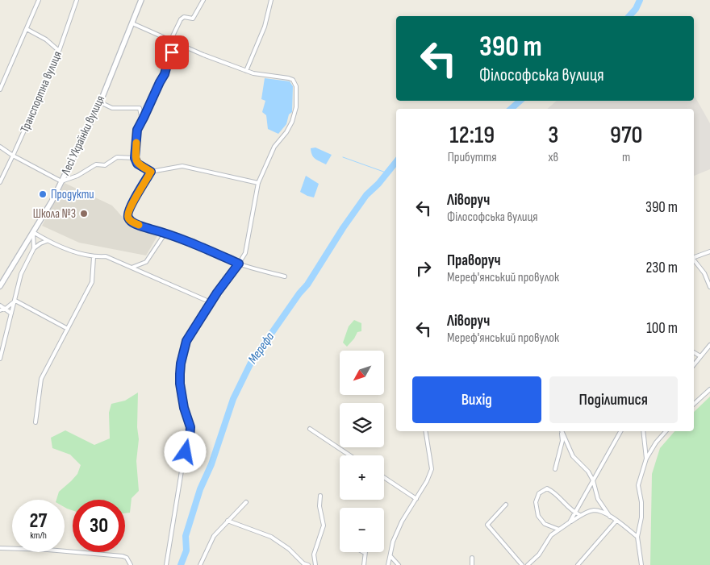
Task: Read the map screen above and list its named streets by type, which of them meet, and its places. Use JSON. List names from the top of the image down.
{
  "streets": {
    "street": ["Транспортна вулиця", "Лесі Українки вулиця"]
  },
  "water": ["Мерефа"],
  "places": ["Продукти", "Школа №3"],
  "north": "bottom left",
  "page": {
    "turn": ["390 m", "Філософська вулиця"],
    "eta": [
      "12:19",
      "Прибуття",
      "3",
      "хв",
      "970",
      "m"
    ],
    "list": [
      {
        "name": "Ліворуч",
        "note": "Філософська вулиця",
        "value": "390 m"
      },
      {
        "name": "Праворуч",
        "note": "Мереф'янський провулок",
        "value": "230 m"
      },
      {
        "name": "Ліворуч",
        "note": "Мереф'янський провулок",
        "value": "100 m"
      }
    ],
    "map_buttons": ["+", "−"],
    "buttons": ["Вихід", "Поділитися"],
    "speed": "27 km/h",
    "limit": "30"
  }
}
